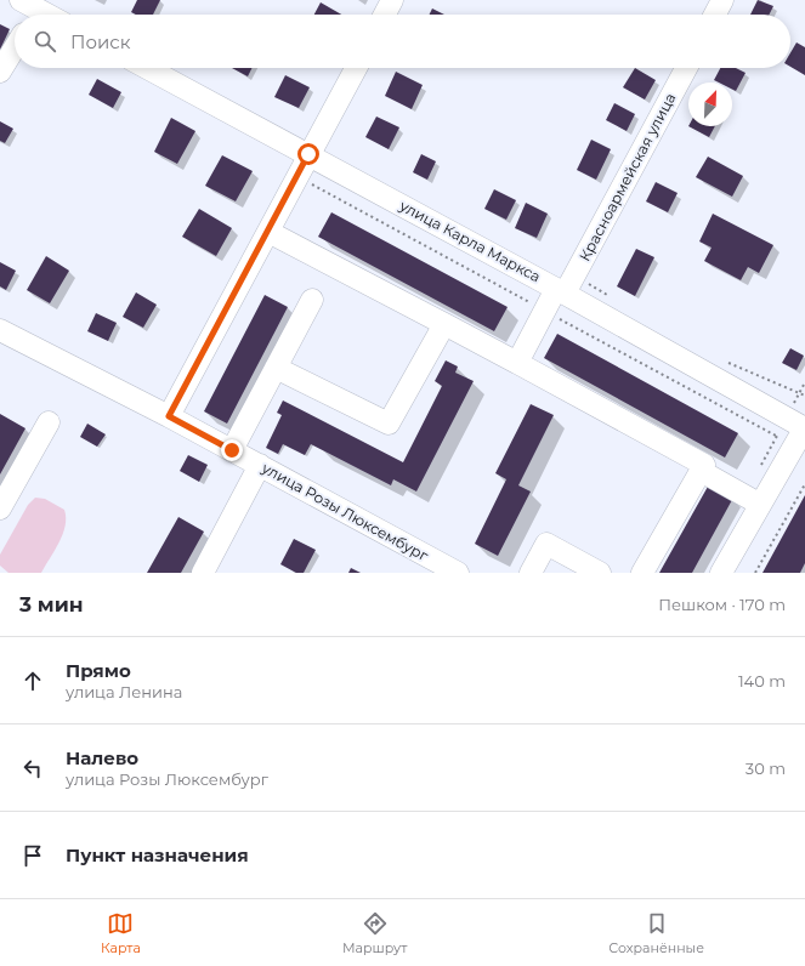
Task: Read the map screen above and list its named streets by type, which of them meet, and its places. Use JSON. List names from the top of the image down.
{
  "streets": {
    "street": ["Красноармейская улица", "улица Карла Маркса", "улица Розы Люксембург"]
  },
  "crossings": [
    ["Красноармейская улица", "улица Карла Маркса"]
  ],
  "north": "top right",
  "page": {
    "search": "Поиск",
    "heading": ["3 мин", "Пешком · 170 m"],
    "list": [
      ["Прямо", "улица Ленина", "140 m"],
      ["Налево", "улица Розы Люксембург", "30 m"],
      "Пункт назначения"
    ],
    "nav": ["Карта", "Маршрут", "Сохранённые"]
  }
}
